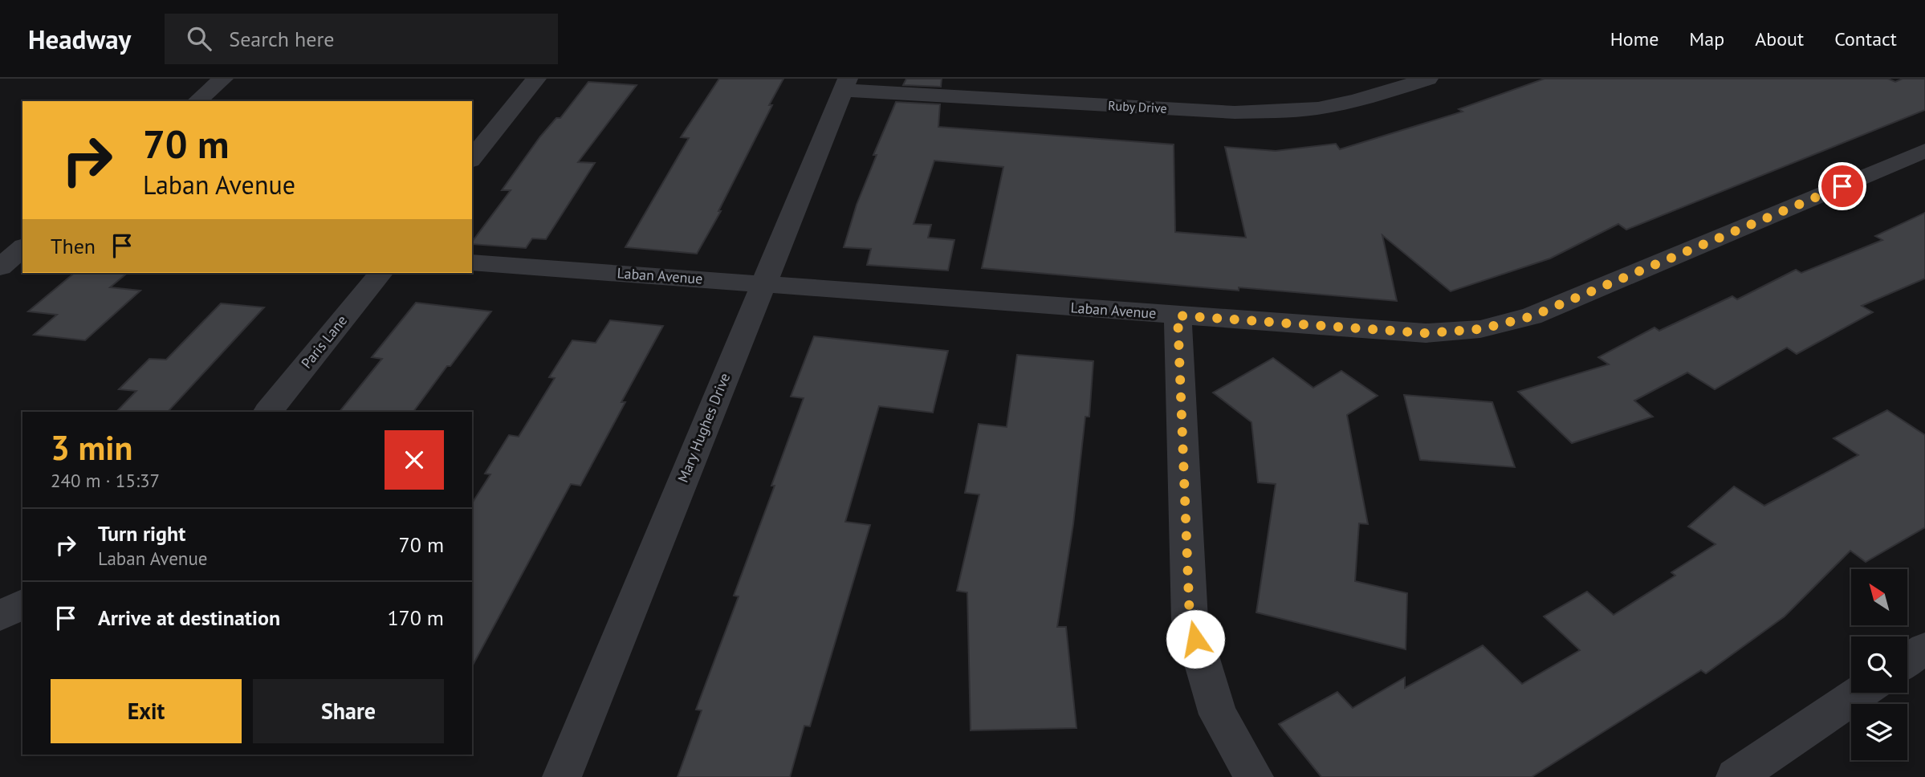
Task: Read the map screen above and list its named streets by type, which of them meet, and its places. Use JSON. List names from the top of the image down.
{
  "streets": {
    "street": [
      "Ruby Drive",
      "Laban Avenue",
      "Paris Lane",
      "Mary Hughes Drive"
    ]
  },
  "crossings": [
    ["Ruby Drive", "Mary Hughes Drive"],
    ["Laban Avenue", "Mary Hughes Drive"]
  ],
  "north": "top left",
  "page": {
    "header": "Headway",
    "search": "Search here",
    "nav": [
      "Home",
      "Map",
      "About",
      "Contact"
    ],
    "turn": ["70 m", "Laban Avenue"],
    "then": "Then",
    "heading": ["3 min", "240 m · 15:37"],
    "list": [
      {
        "name": "Turn right",
        "note": "Laban Avenue",
        "value": "70 m"
      },
      {
        "name": "Arrive at destination",
        "value": "170 m"
      }
    ],
    "buttons": ["Exit", "Share"]
  }
}
